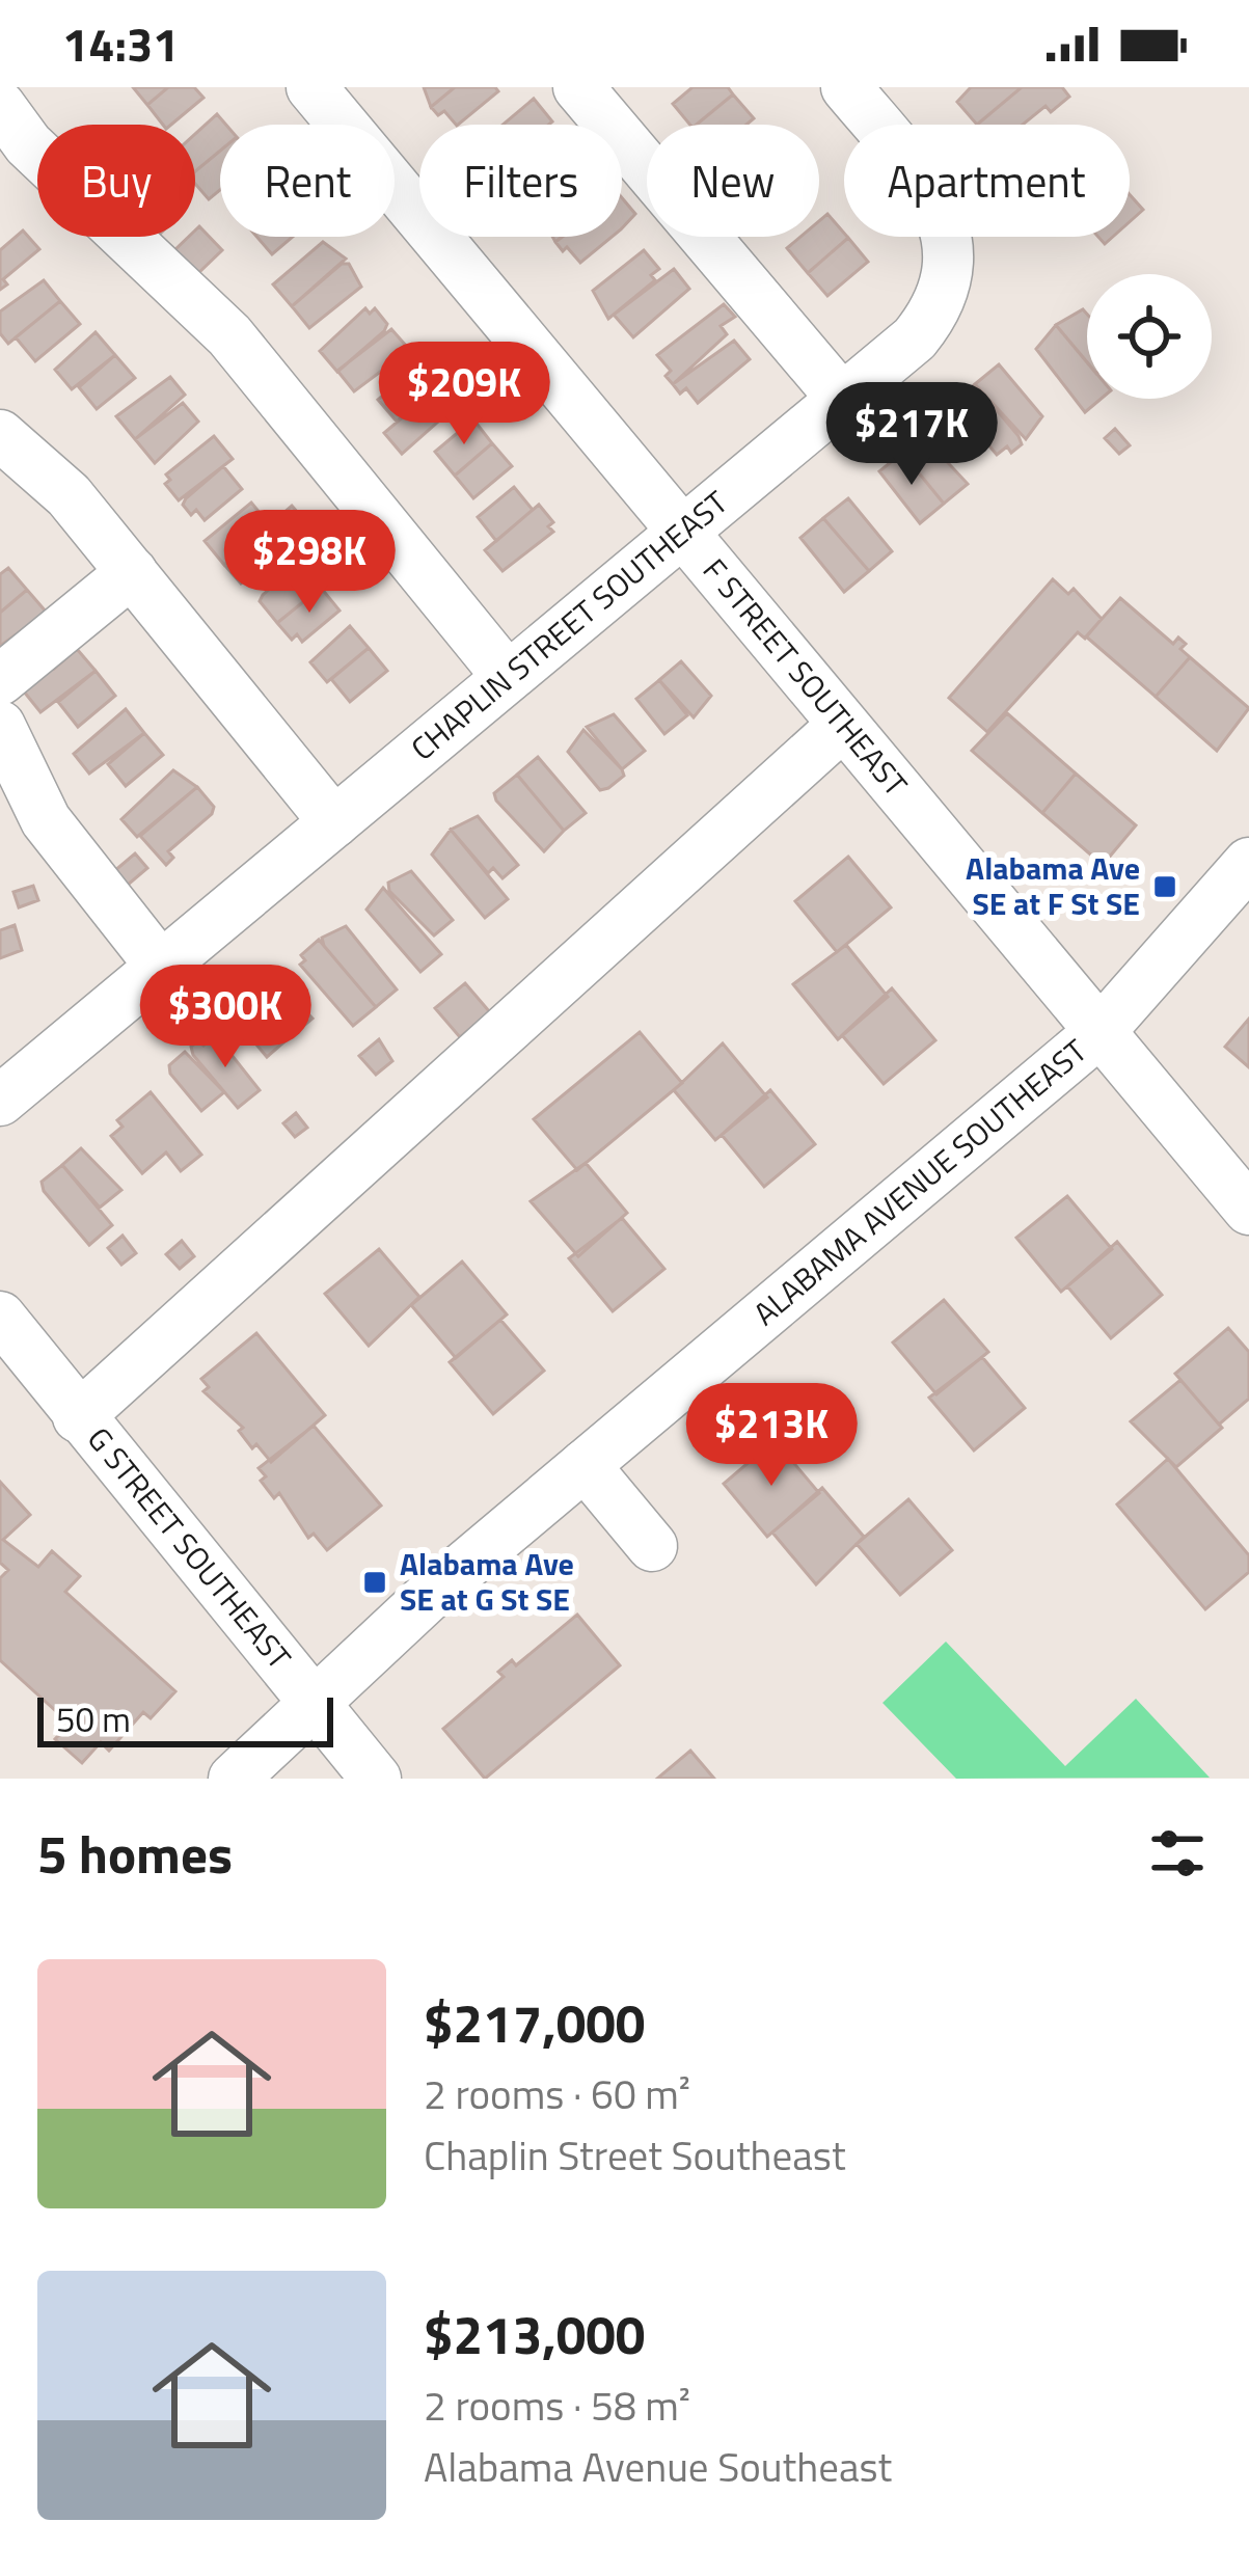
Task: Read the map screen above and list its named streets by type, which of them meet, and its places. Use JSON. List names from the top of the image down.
{
  "streets": {
    "street": [
      "CHAPLIN STREET SOUTHEAST",
      "F STREET SOUTHEAST",
      "ALABAMA AVENUE SOUTHEAST",
      "G STREET SOUTHEAST"
    ]
  },
  "crossings": [
    ["CHAPLIN STREET SOUTHEAST", "F STREET SOUTHEAST"],
    ["F STREET SOUTHEAST", "ALABAMA AVENUE SOUTHEAST"],
    ["ALABAMA AVENUE SOUTHEAST", "G STREET SOUTHEAST"]
  ],
  "places": {
    "transit": ["Alabama Ave SE at F St SE", "Alabama Ave SE at G St SE"]
  },
  "scale_bar": "50 m",
  "page": {
    "status": "14:31",
    "chip": [
      "Buy",
      "Rent",
      "Filters",
      "New",
      "Apartment"
    ],
    "price": [
      "$209K",
      "$217K",
      "$298K",
      "$300K",
      "$213K"
    ],
    "scale": "50 m",
    "heading": "5 homes",
    "list": [
      {
        "name": "$217,000",
        "note": "2 rooms · 60 m² · Chaplin Street Southeast"
      },
      {
        "name": "$213,000",
        "note": "2 rooms · 58 m² · Alabama Avenue Southeast"
      }
    ]
  }
}
